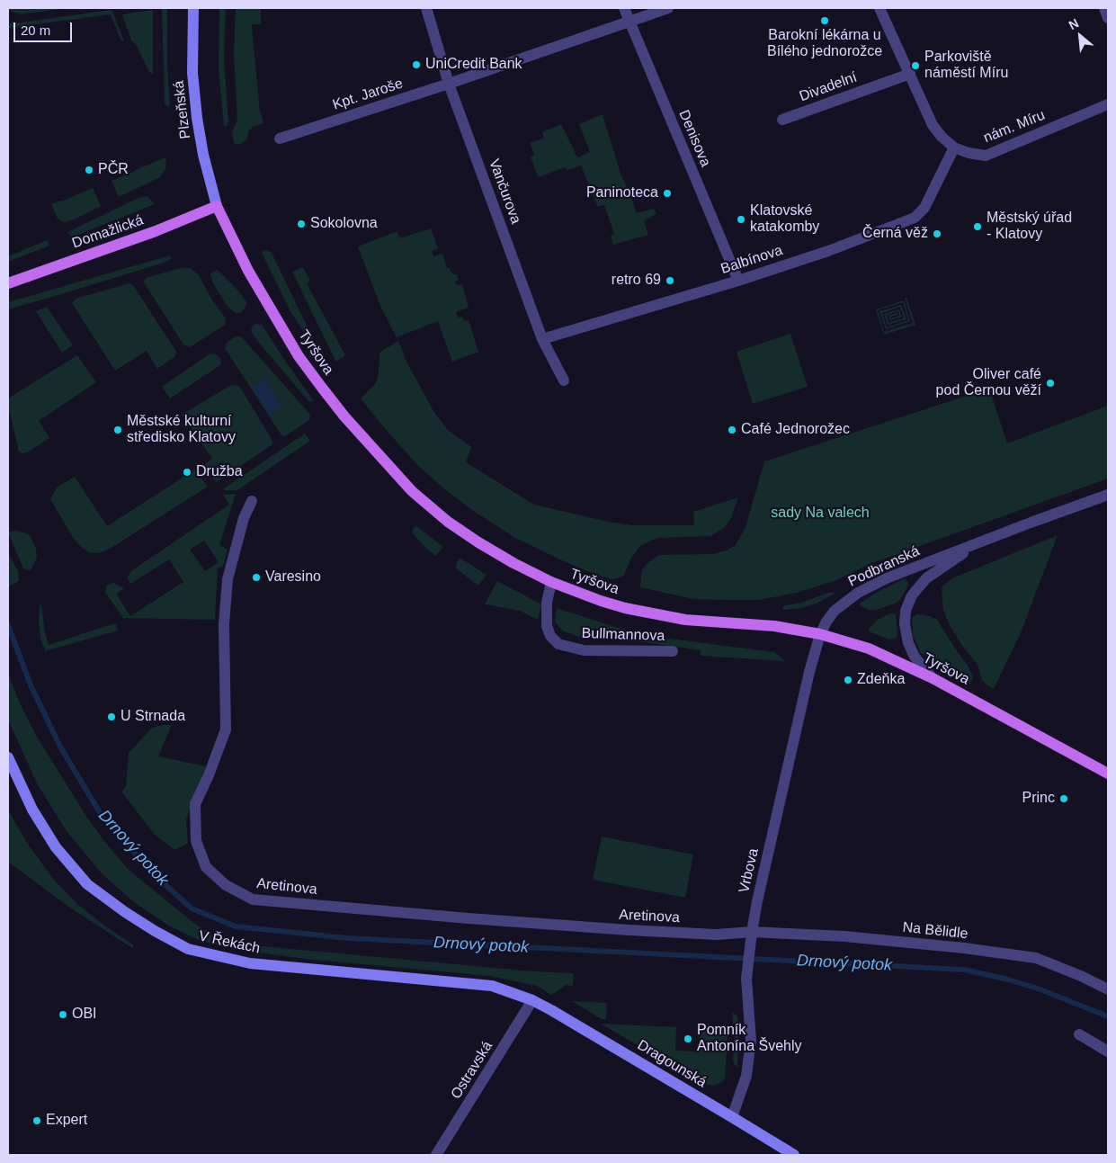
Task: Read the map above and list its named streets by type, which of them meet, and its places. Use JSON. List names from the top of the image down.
{
  "streets": {
    "main road": ["Domažlická", "Tyršova"],
    "street": [
      "Divadelní",
      "Kpt. Jaroše",
      "Plzeňská",
      "nám. Míru",
      "Denisova",
      "Vančurova",
      "Balbínova",
      "Podbranská",
      "Bullmannova",
      "Vrbova",
      "Aretinova",
      "Na Bělidle",
      "V Řekách",
      "Dragounská",
      "Ostravská"
    ]
  },
  "crossings": [
    ["Divadelní", "nám. Míru"],
    ["Kpt. Jaroše", "Denisova"],
    ["Kpt. Jaroše", "Vančurova"],
    ["Plzeňská", "Domažlická"],
    ["Plzeňská", "Tyršova"],
    ["nám. Míru", "Balbínova"],
    ["Denisova", "Balbínova"],
    ["Vančurova", "Balbínova"],
    ["Domažlická", "Tyršova"],
    ["Tyršova", "Podbranská"],
    ["Tyršova", "Bullmannova"],
    ["Tyršova", "Vrbova"],
    ["Podbranská", "Vrbova"],
    ["Vrbova", "Aretinova"],
    ["Vrbova", "Na Bělidle"],
    ["Vrbova", "Dragounská"],
    ["Aretinova", "Na Bělidle"],
    ["V Řekách", "Dragounská"],
    ["V Řekách", "Ostravská"],
    ["Dragounská", "Ostravská"]
  ],
  "water": ["Drnový potok"],
  "parks": ["sady Na valech"],
  "places": [
    "Barokní lékárna u Bílého jednorožce",
    "UniCredit Bank",
    "Parkoviště náměstí Míru",
    "PČR",
    "Paninoteca",
    "Klatovské katakomby",
    "Sokolovna",
    "Městský úřad - Klatovy",
    "Černá věž",
    "retro 69",
    "Oliver café pod Černou věží",
    "Městské kulturní středisko Klatovy",
    "Café Jednorožec",
    "Družba",
    "Varesino",
    "Zdeňka",
    "U Strnada",
    "Princ",
    "OBI",
    "Pomník Antonína Švehly",
    "Expert"
  ],
  "scale_bar": "20 m",
  "north": "top left"
}
